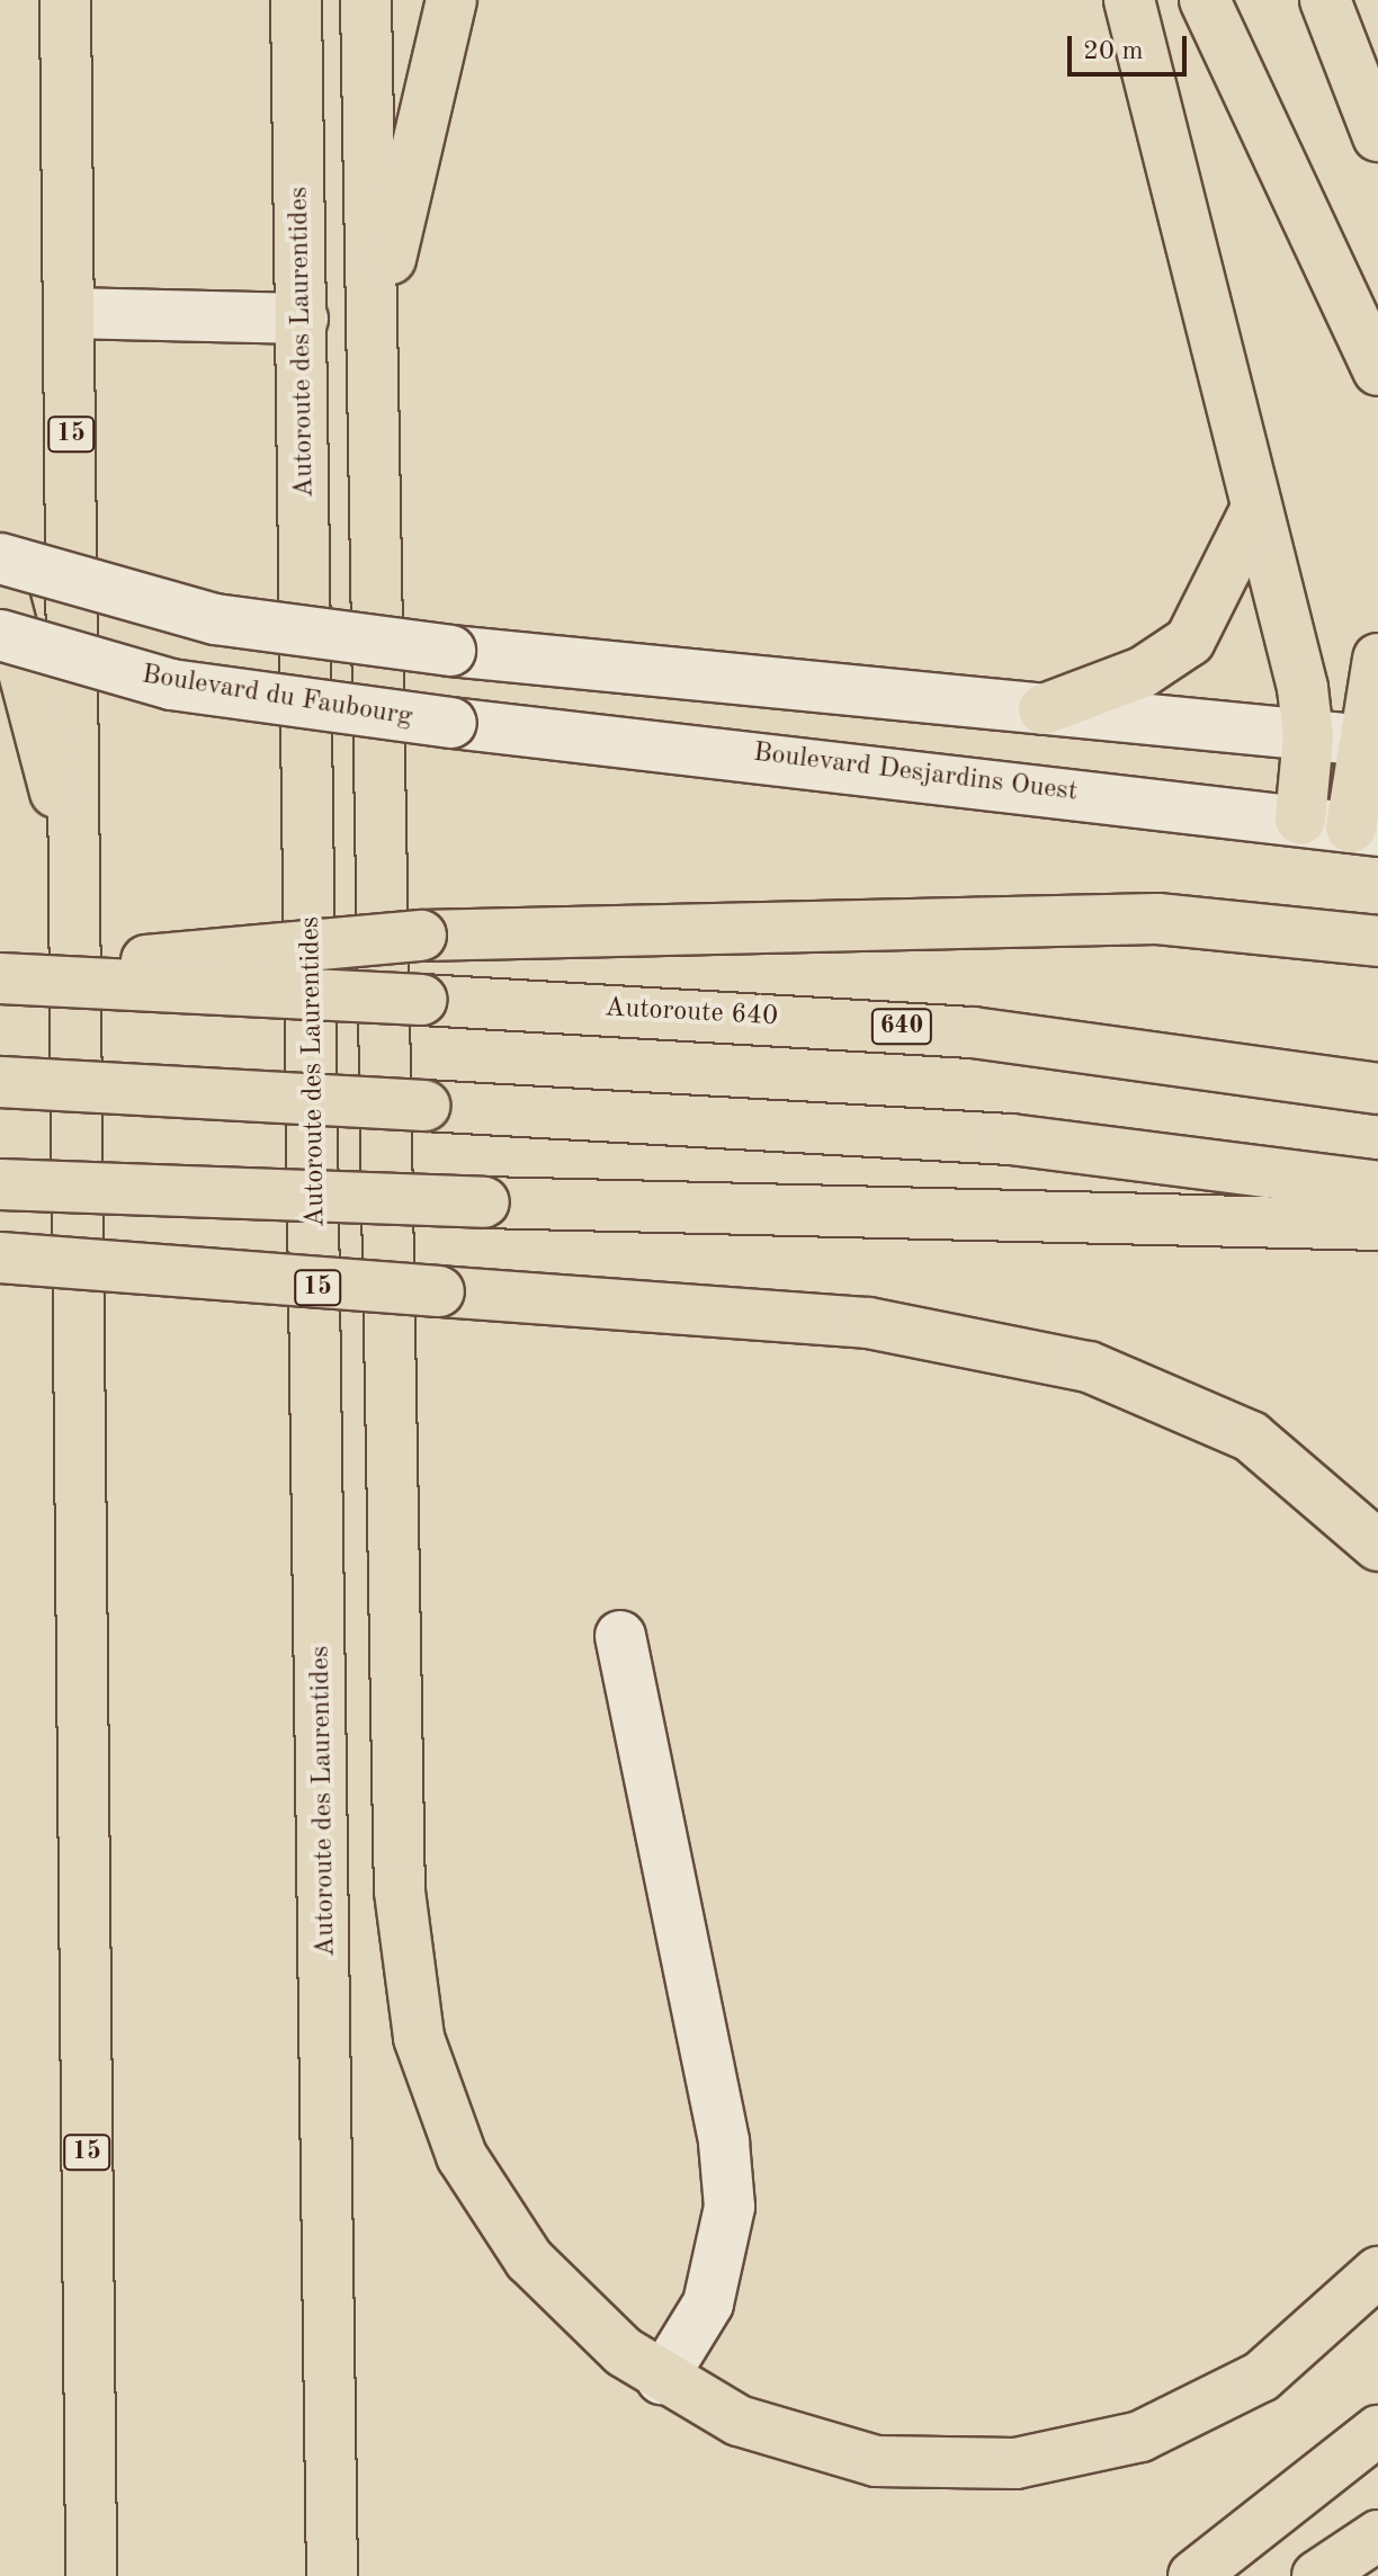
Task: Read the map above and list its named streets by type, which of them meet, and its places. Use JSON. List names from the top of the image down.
{
  "streets": {
    "highway": [
      "Autoroute des Laurentides",
      "15",
      "Autoroute 640",
      "640"
    ],
    "street": ["Boulevard du Faubourg", "Boulevard Desjardins Ouest"]
  },
  "crossings": [
    ["Boulevard du Faubourg", "Boulevard Desjardins Ouest"]
  ],
  "scale_bar": "20 m"
}
